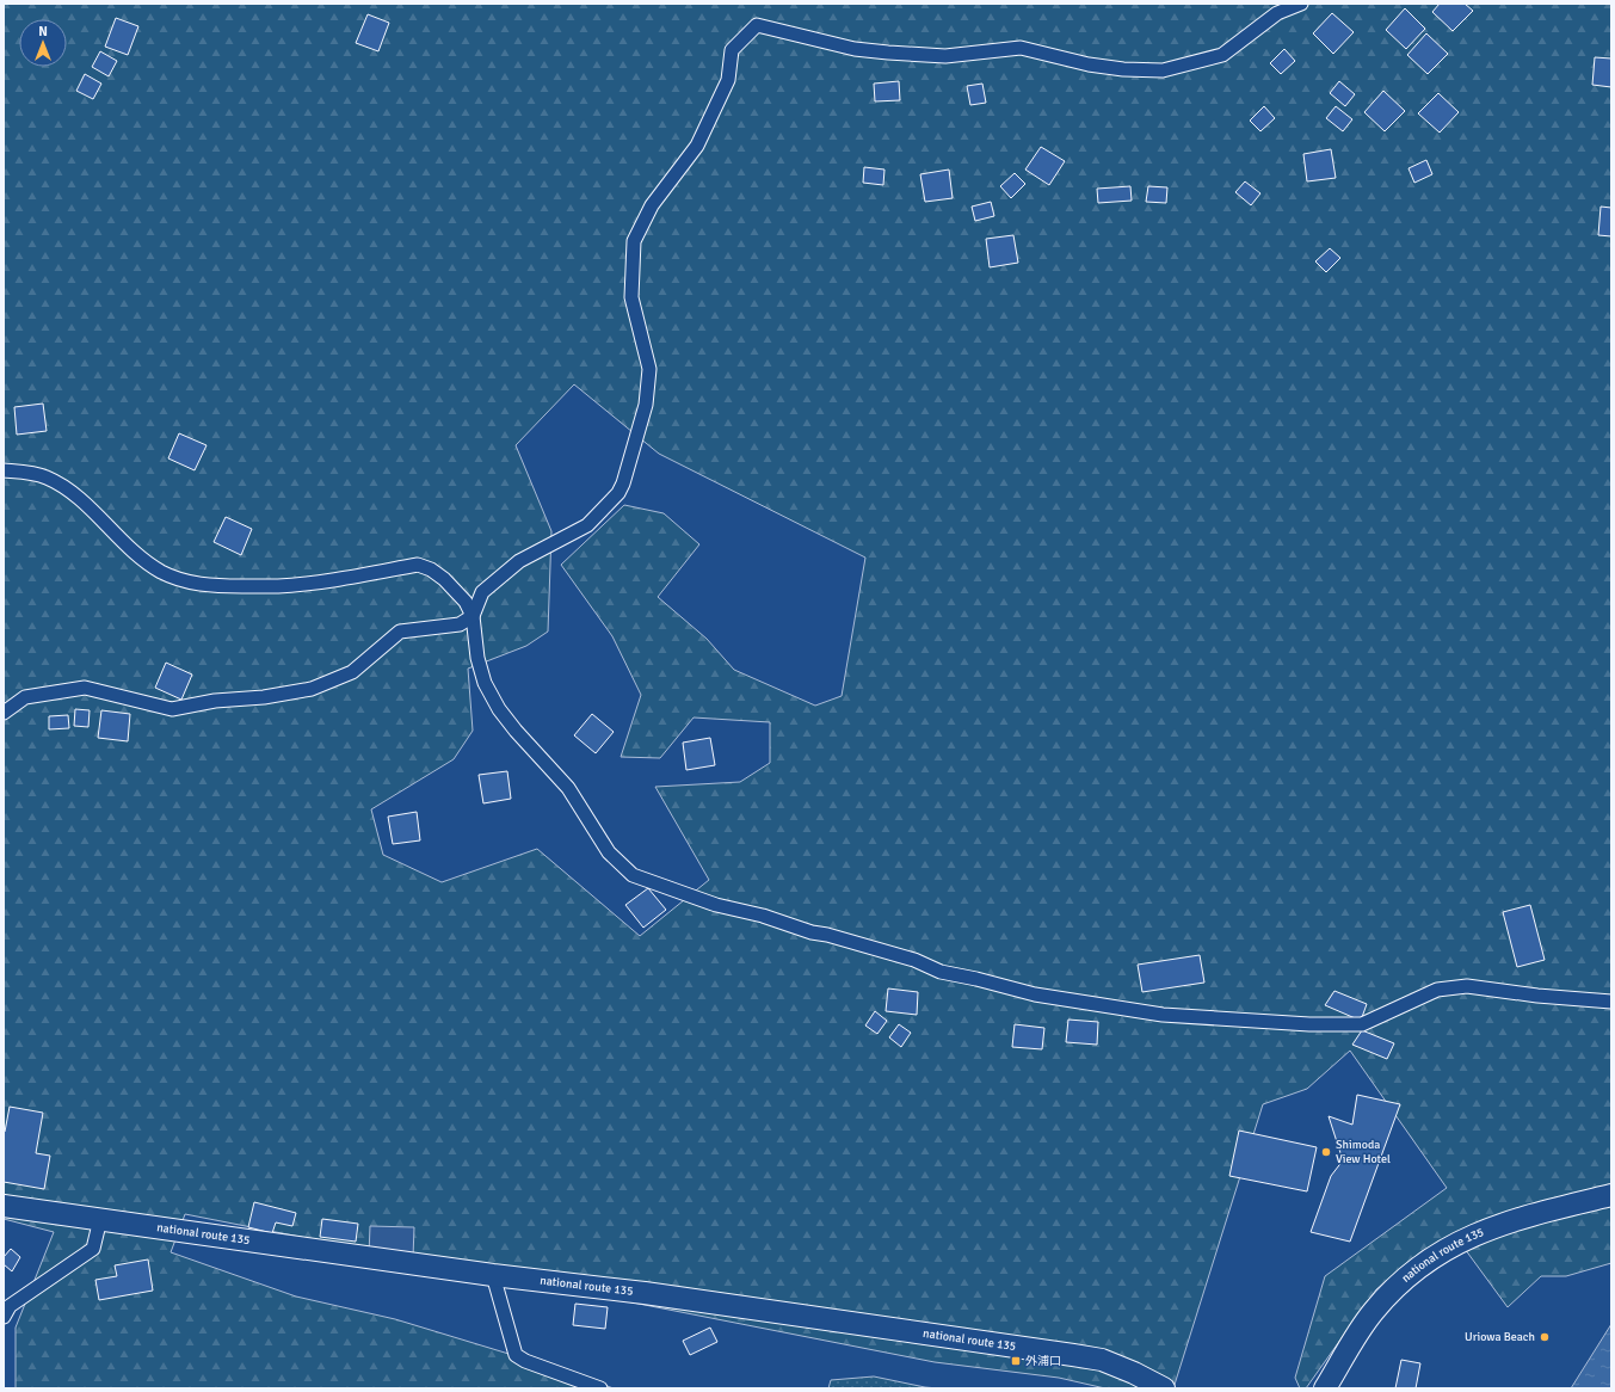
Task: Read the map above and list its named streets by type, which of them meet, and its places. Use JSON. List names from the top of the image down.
{
  "streets": {
    "highway": ["national route 135"]
  },
  "places": {
    "other": ["Shimoda View Hotel", "Uriowa Beach"],
    "transit": ["外浦口"]
  },
  "north": "top"
}
